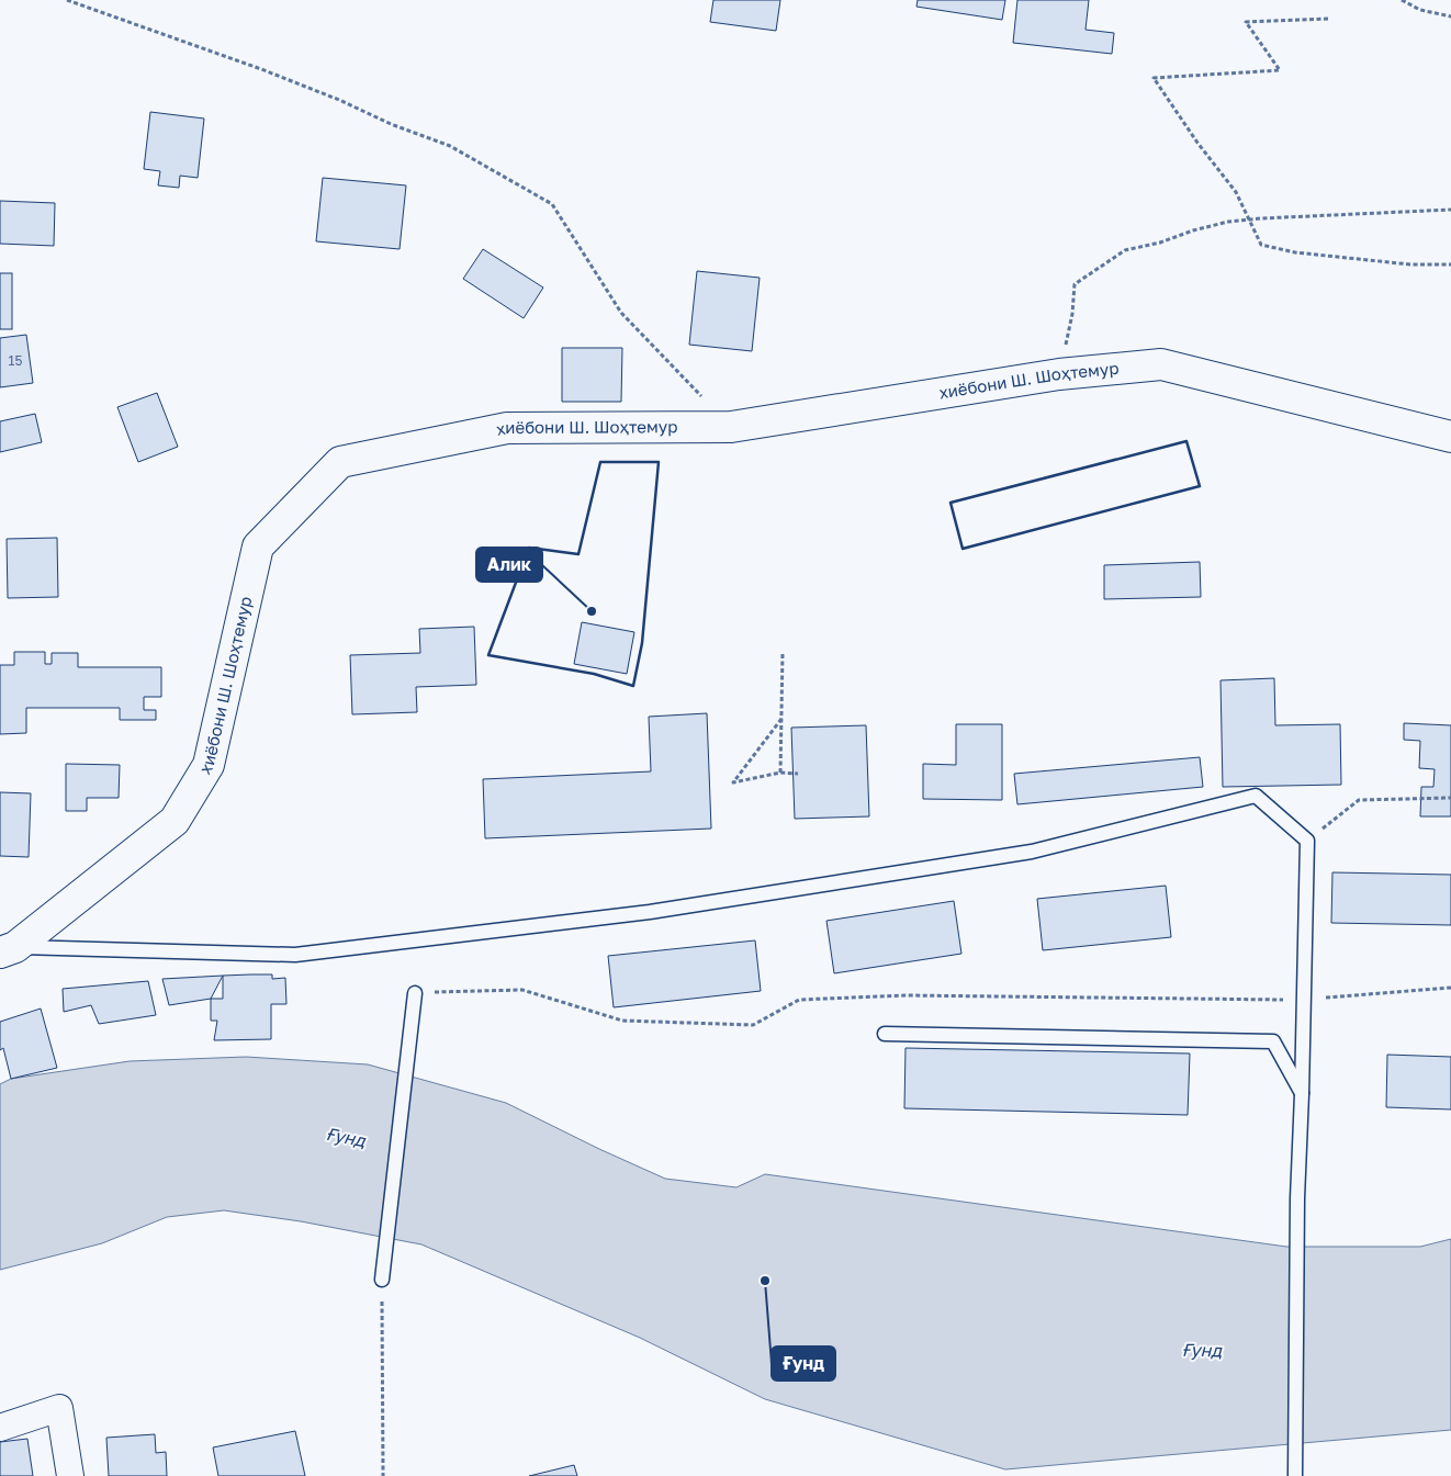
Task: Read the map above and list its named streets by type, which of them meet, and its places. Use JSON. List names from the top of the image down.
{
  "streets": {
    "main road": ["хиёбони Ш. Шоҳтемур"]
  },
  "water": ["Ғунд"],
  "places": ["Алик", "Ғунд"],
  "house_numbers": ["15"]
}
